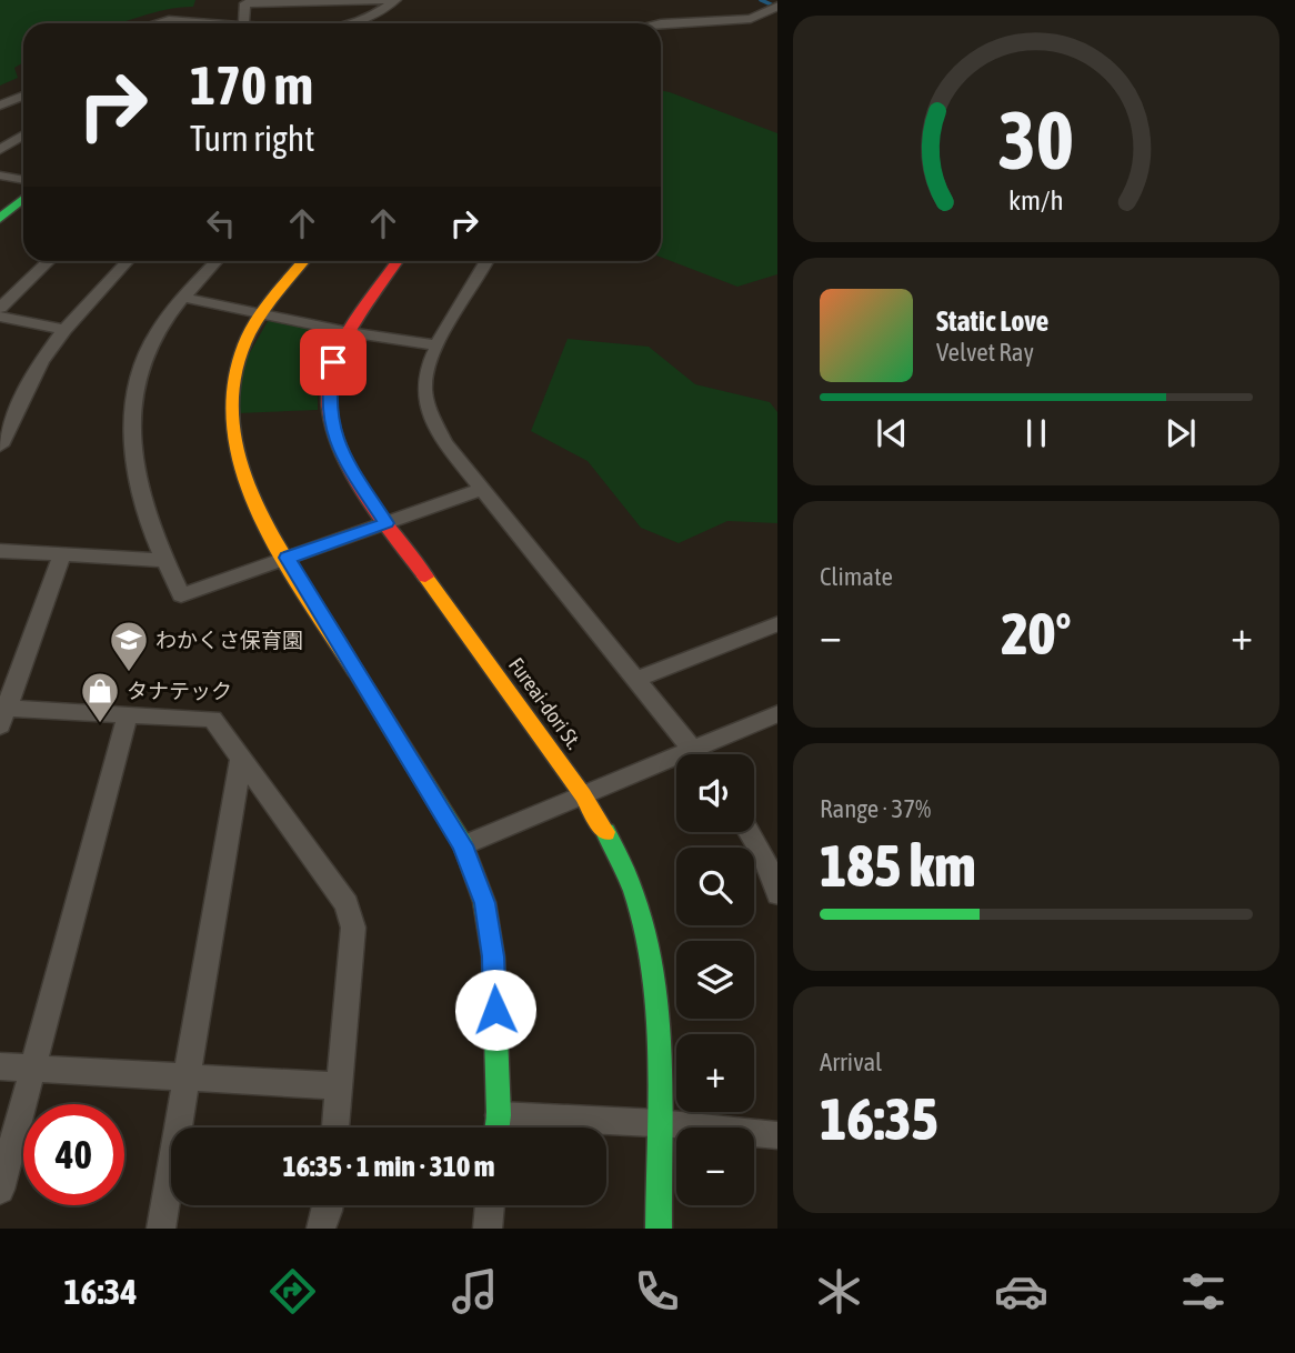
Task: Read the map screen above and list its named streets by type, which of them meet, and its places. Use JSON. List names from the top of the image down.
{
  "streets": {
    "street": ["Fureai-dori St."]
  },
  "places": {
    "school or university": ["わかくさ保育園"],
    "shop": ["タナテック"]
  },
  "page": {
    "turn": ["170 m", "Turn right"],
    "song": ["Static Love", "Velvet Ray"],
    "tile": [
      "Climate",
      ["Range · 37%", "185 km"],
      ["Arrival", "16:35"]
    ],
    "heat": ["−", "20°", "+"],
    "map_buttons": ["+", "−"],
    "limit": "40",
    "trip": "16:35 · 1 min · 310 m",
    "tabs": "16:34",
    "gauge": ["30", "km/h"]
  }
}
